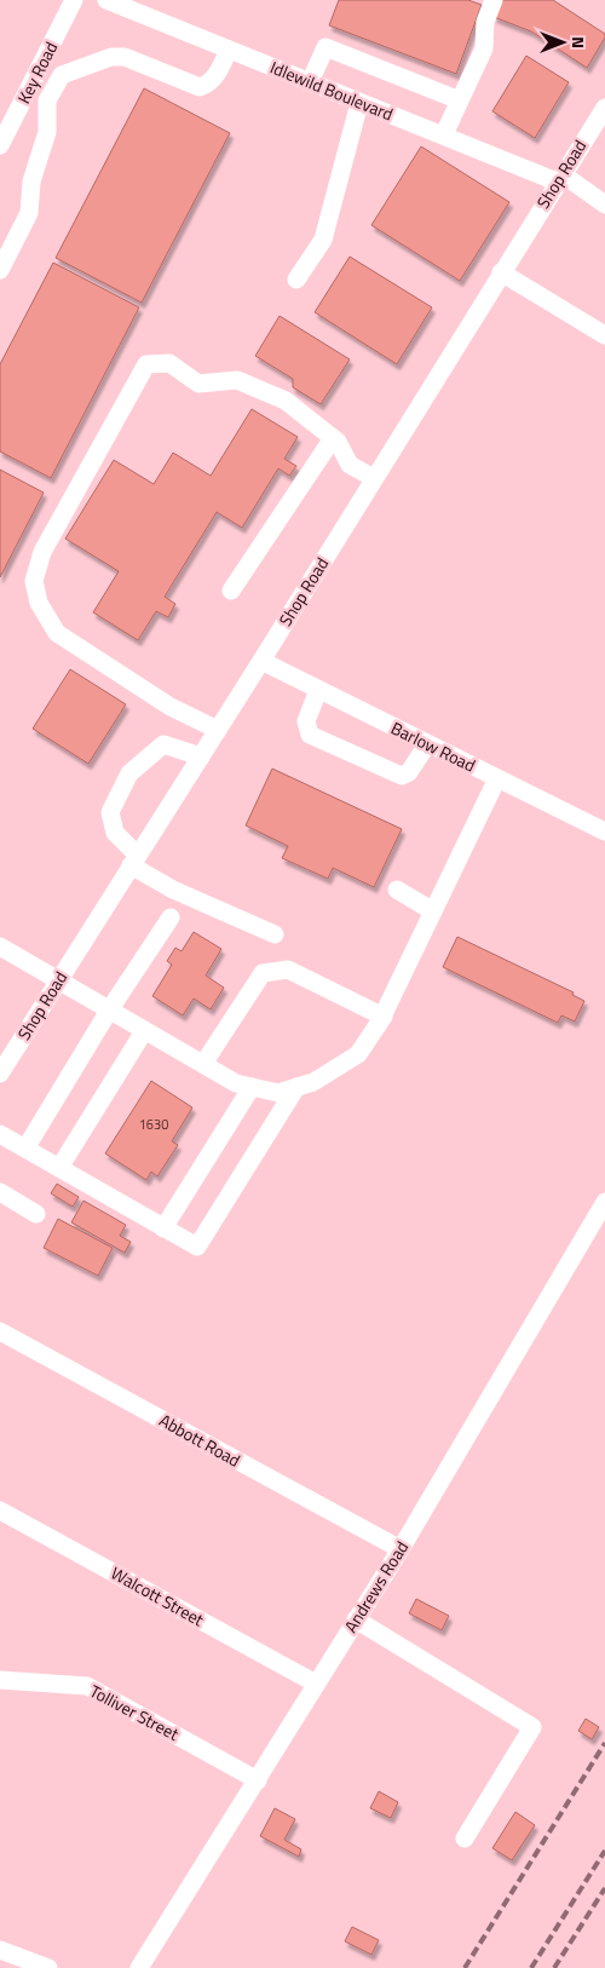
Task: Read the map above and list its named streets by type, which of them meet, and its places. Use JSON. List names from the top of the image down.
{
  "streets": {
    "street": [
      "Key Road",
      "Idlewild Boulevard",
      "Shop Road",
      "Barlow Road",
      "Abbott Road",
      "Andrews Road",
      "Walcott Street",
      "Tolliver Street"
    ]
  },
  "crossings": [
    ["Idlewild Boulevard", "Shop Road"],
    ["Shop Road", "Barlow Road"],
    ["Abbott Road", "Andrews Road"],
    ["Andrews Road", "Walcott Street"],
    ["Andrews Road", "Tolliver Street"]
  ],
  "house_numbers": ["1630"],
  "north": "right"
}
